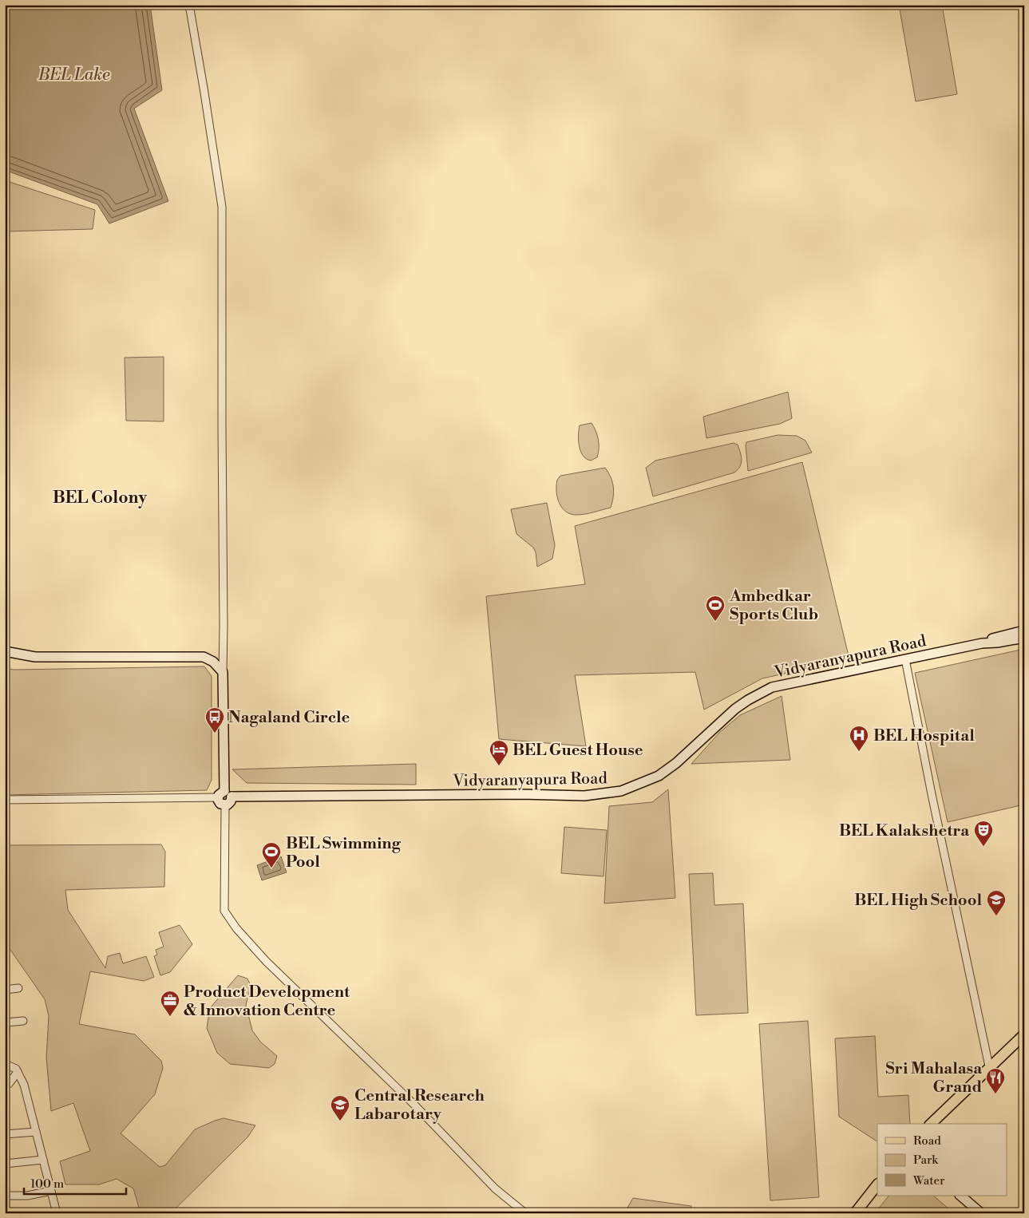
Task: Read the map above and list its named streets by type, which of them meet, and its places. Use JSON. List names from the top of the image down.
{
  "streets": {
    "main road": ["Vidyaranyapura Road"]
  },
  "districts": ["BEL Colony"],
  "water": ["BEL Lake"],
  "places": {
    "sports": ["Ambedkar Sports Club", "BEL Swimming Pool"],
    "bus stop": ["Nagaland Circle"],
    "hospital": ["BEL Hospital"],
    "hotel": ["BEL Guest House"],
    "theatre": ["BEL Kalakshetra"],
    "school or university": ["BEL High School", "Central Research Labarotary"],
    "office": ["Product Development & Innovation Centre"],
    "restaurant": ["Sri Mahalasa Grand"]
  },
  "legend": ["Road", "Park", "Water"],
  "scale_bar": "100 m"
}
